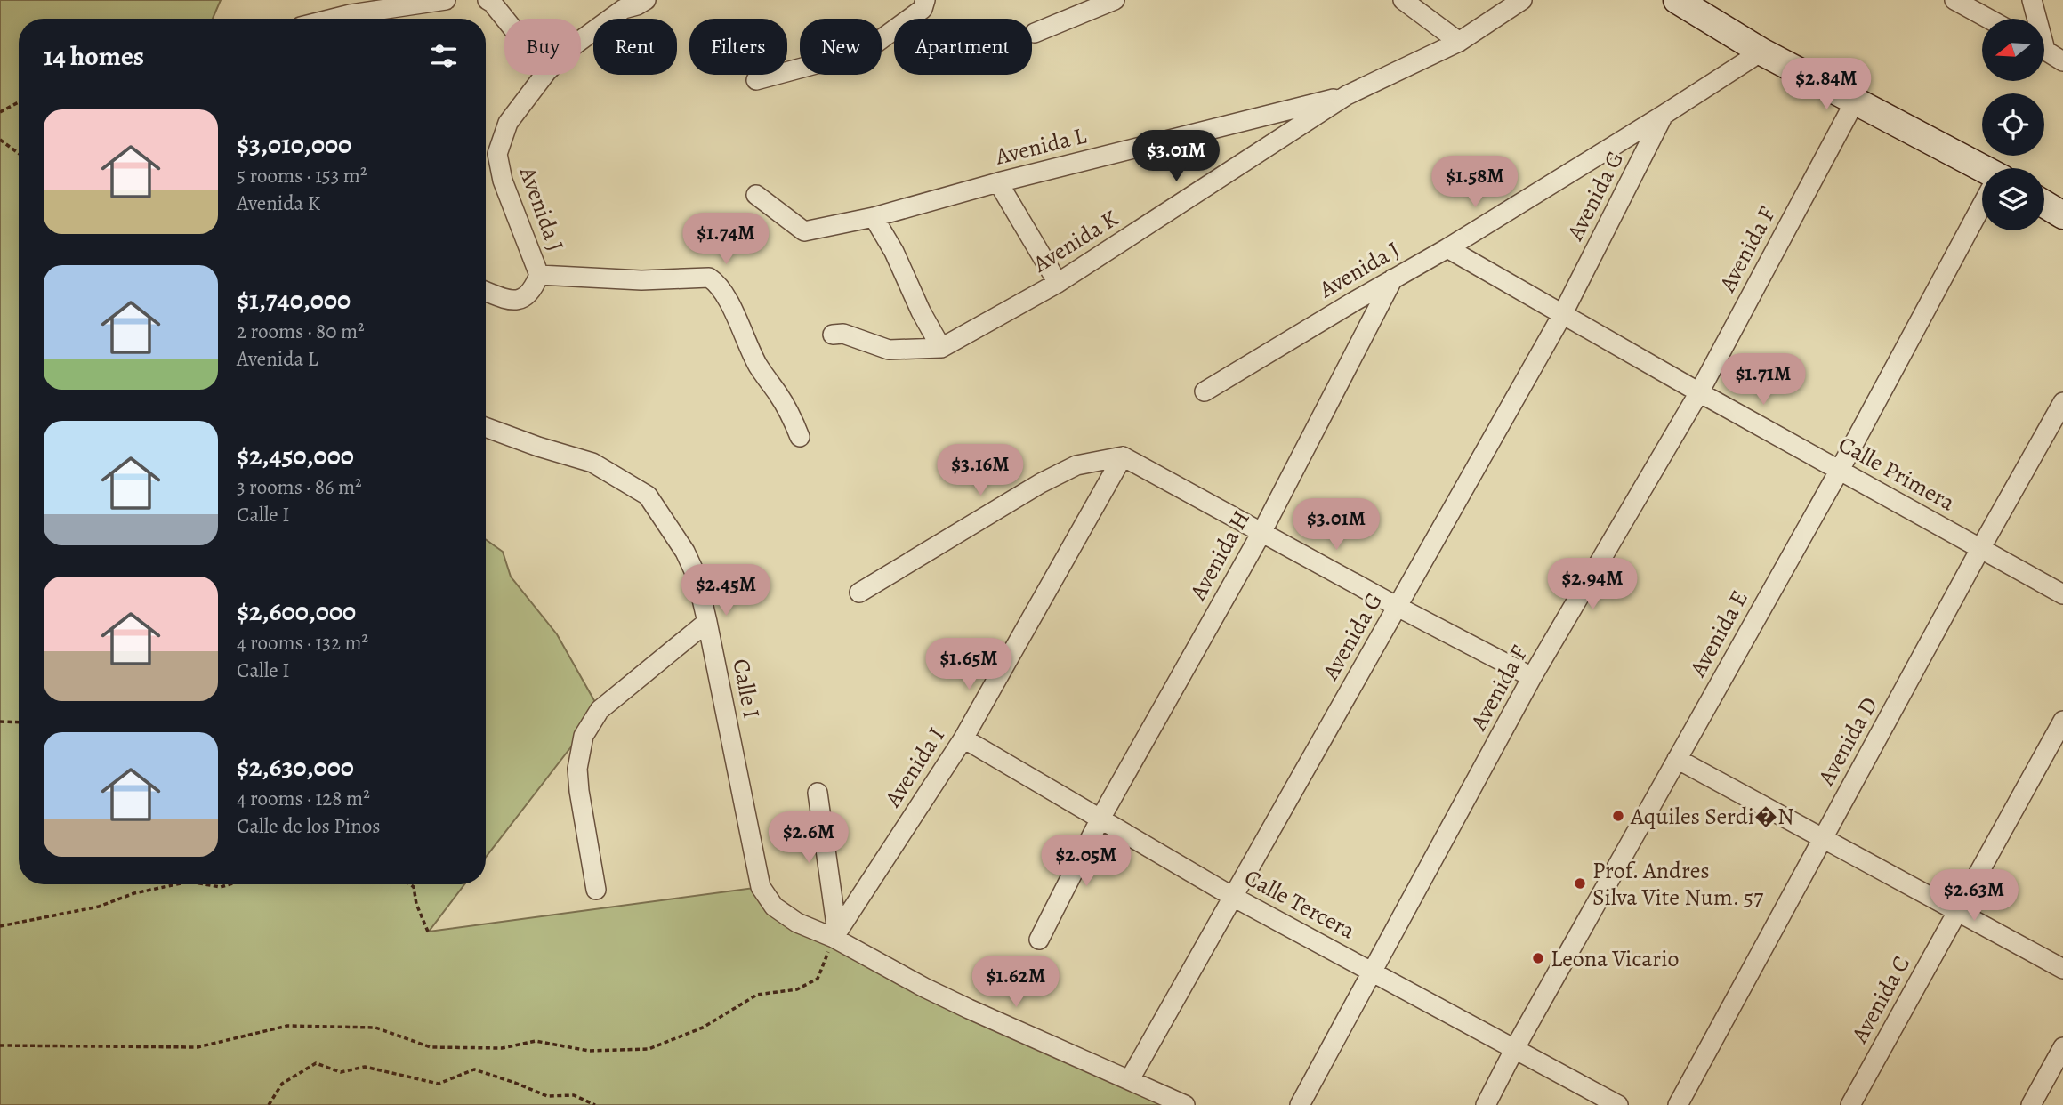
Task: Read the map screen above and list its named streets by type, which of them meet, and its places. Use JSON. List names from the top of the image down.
{
  "streets": {
    "street": [
      "Avenida L",
      "Avenida G",
      "Avenida J",
      "Avenida K",
      "Avenida F",
      "Calle Primera",
      "Avenida H",
      "Avenida E",
      "Calle I",
      "Avenida D",
      "Avenida I",
      "Calle Tercera",
      "Avenida C"
    ]
  },
  "crossings": [
    ["Avenida L", "Avenida K"],
    ["Avenida G", "Avenida J"],
    ["Avenida G", "Calle Primera"],
    ["Avenida G", "Calle I"],
    ["Avenida G", "Calle Tercera"],
    ["Avenida J", "Calle Primera"],
    ["Avenida J", "Avenida H"],
    ["Avenida F", "Calle Primera"],
    ["Avenida F", "Calle Tercera"],
    ["Calle Primera", "Avenida E"],
    ["Calle Primera", "Avenida D"],
    ["Avenida H", "Calle Tercera"],
    ["Avenida E", "Calle Tercera"],
    ["Calle I", "Avenida I"],
    ["Avenida I", "Calle Tercera"]
  ],
  "places": ["Aquiles Serdi�N", "Prof. Andres Silva Vite Num. 57", "Leona Vicario"],
  "north": "left",
  "page": {
    "chip": [
      "Buy",
      "Rent",
      "Filters",
      "New",
      "Apartment"
    ],
    "heading": "14 homes",
    "price": [
      "$2.84M",
      "$3.01M",
      "$1.58M",
      "$1.74M",
      "$1.71M",
      "$3.16M",
      "$3.01M",
      "$2.94M",
      "$2.45M",
      "$1.65M",
      "$2.6M",
      "$2.05M",
      "$2.63M",
      "$1.62M"
    ],
    "list": [
      {
        "name": "$3,010,000",
        "note": "5 rooms · 153 m² · Avenida K"
      },
      {
        "name": "$1,740,000",
        "note": "2 rooms · 80 m² · Avenida L"
      },
      {
        "name": "$2,450,000",
        "note": "3 rooms · 86 m² · Calle I"
      },
      {
        "name": "$2,600,000",
        "note": "4 rooms · 132 m² · Calle I"
      },
      {
        "name": "$2,630,000",
        "note": "4 rooms · 128 m² · Calle de los Pinos"
      }
    ]
  }
}
